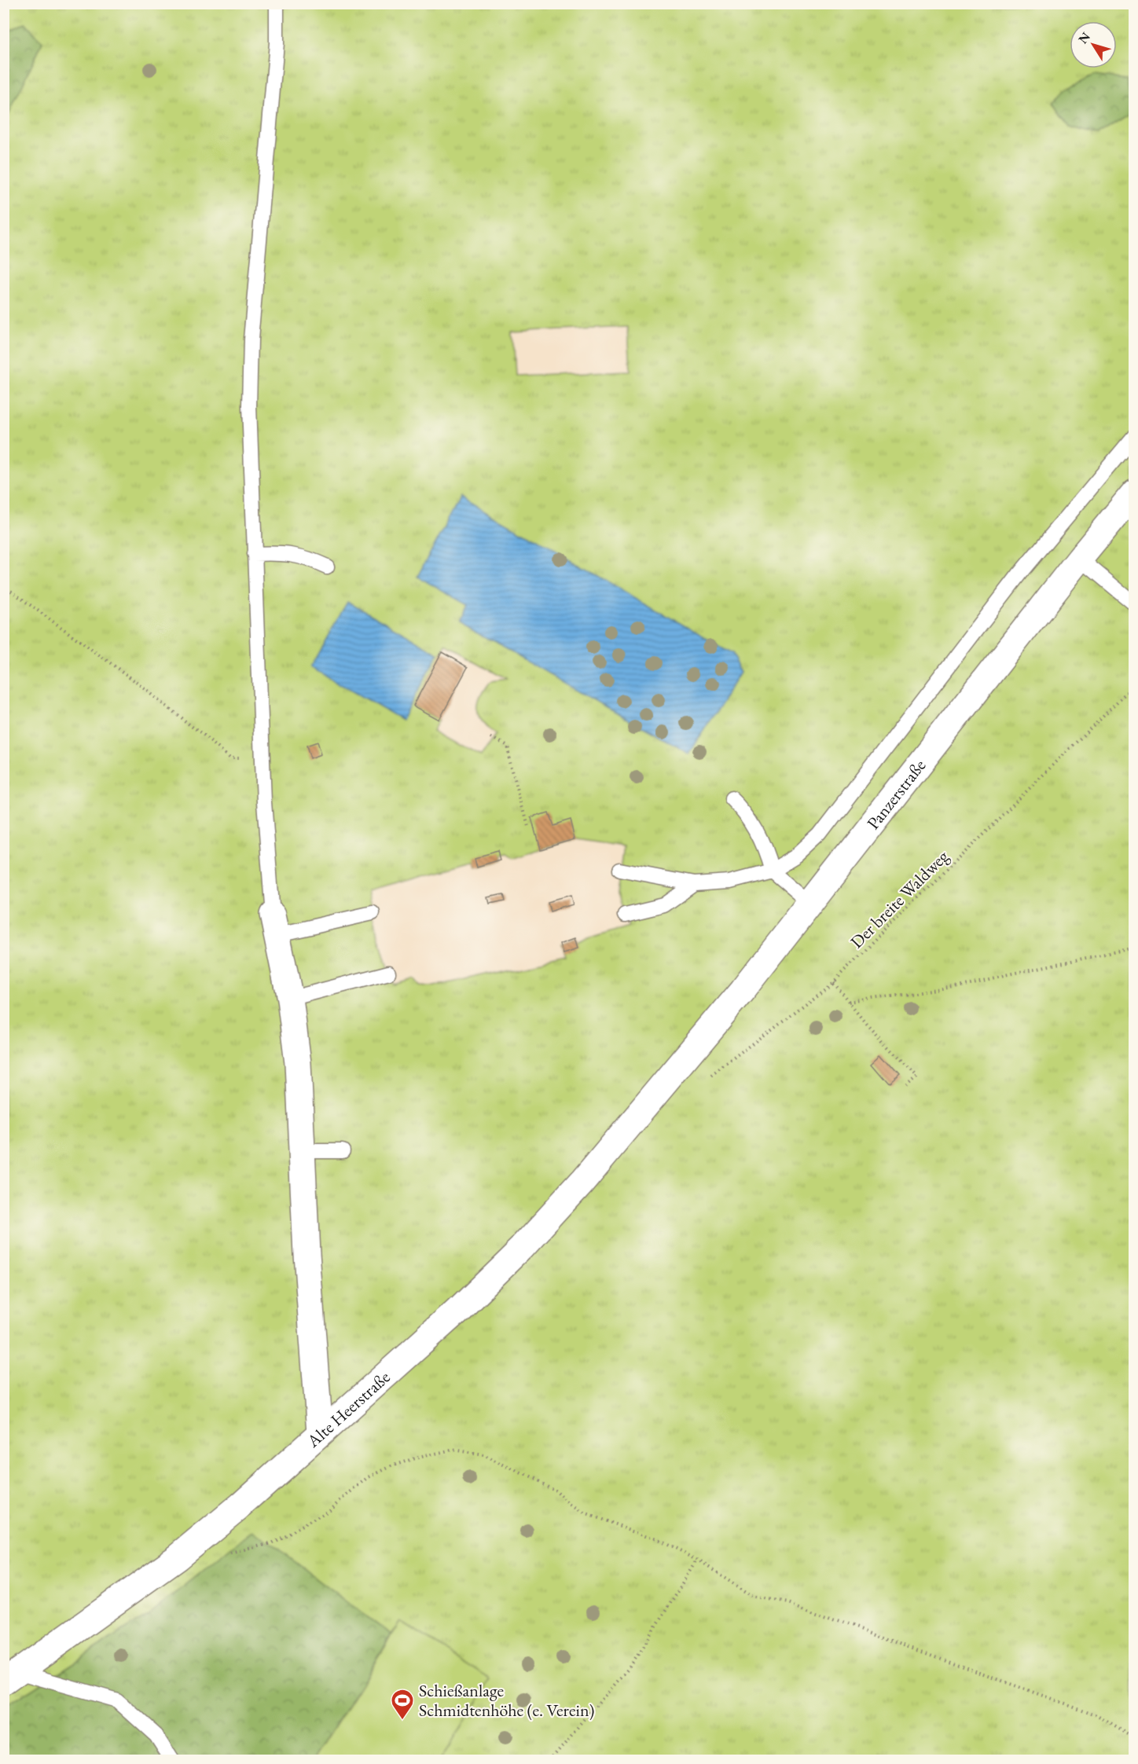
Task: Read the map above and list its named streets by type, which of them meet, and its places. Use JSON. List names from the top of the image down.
{
  "streets": {
    "street": ["Panzerstraße", "Alte Heerstraße"],
    "path": ["Der breite Waldweg"]
  },
  "crossings": [
    ["Panzerstraße", "Alte Heerstraße"]
  ],
  "places": {
    "sports": ["Schießanlage Schmidtenhöhe (e. Verein)"]
  },
  "north": "top left"
}
